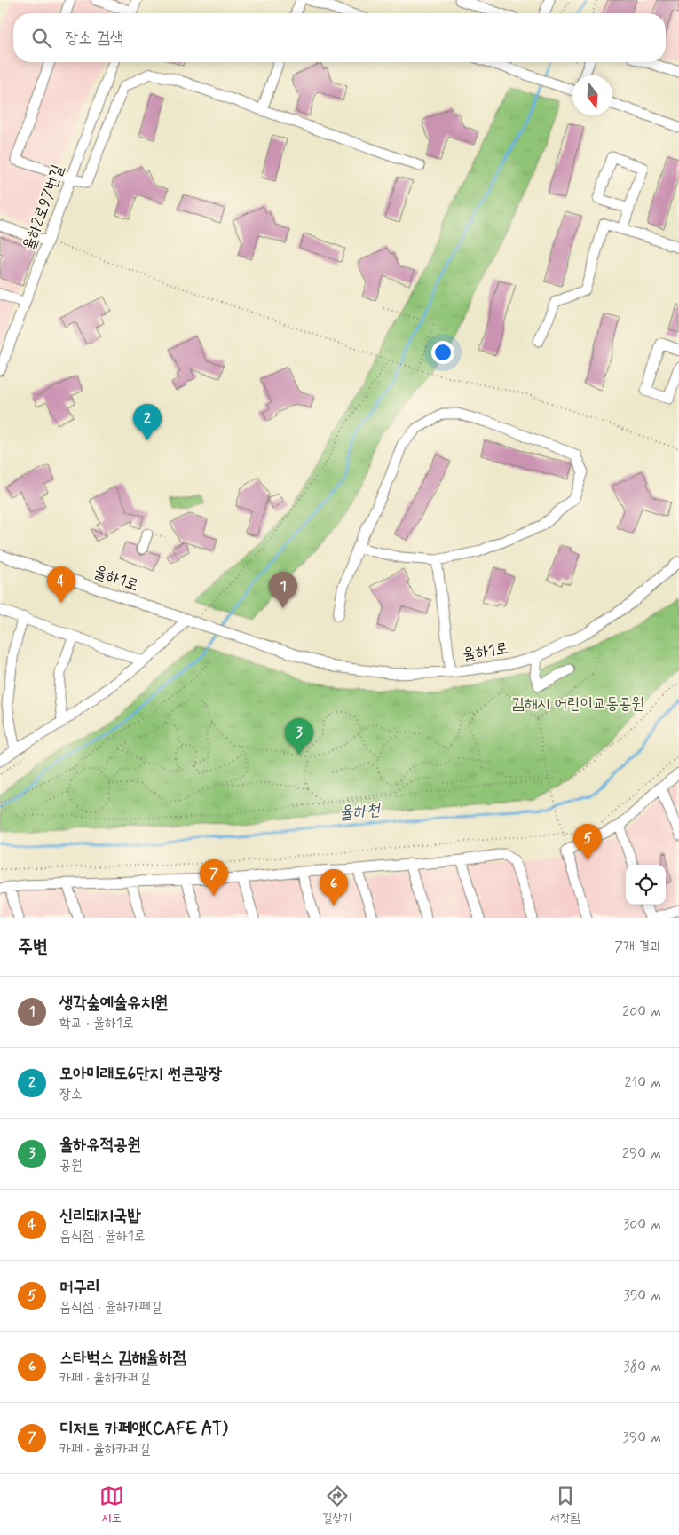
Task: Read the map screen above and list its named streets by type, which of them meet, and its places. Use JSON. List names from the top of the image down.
{
  "streets": {
    "street": ["율하2로97번길", "율하1로"]
  },
  "water": ["율하천"],
  "parks": ["김해시 어린이교통공원"],
  "north": "bottom",
  "page": {
    "search": "장소 검색",
    "pins": [
      "2",
      "4",
      "1",
      "3",
      "5",
      "7",
      "6"
    ],
    "heading": ["주변", "7개 결과"],
    "list": [
      {
        "mark": "1",
        "name": "생각숲예술유치원",
        "note": "학교 · 율하1로",
        "value": "200 m"
      },
      {
        "mark": "2",
        "name": "모아미래도6단지 썬큰광장",
        "note": "장소",
        "value": "210 m"
      },
      {
        "mark": "3",
        "name": "율하유적공원",
        "note": "공원",
        "value": "290 m"
      },
      {
        "mark": "4",
        "name": "신리돼지국밥",
        "note": "음식점 · 율하1로",
        "value": "300 m"
      },
      {
        "mark": "5",
        "name": "머구리",
        "note": "음식점 · 율하카페길",
        "value": "350 m"
      },
      {
        "mark": "6",
        "name": "스타벅스 김해율하점",
        "note": "카페 · 율하카페길",
        "value": "380 m"
      },
      {
        "mark": "7",
        "name": "디저트 카페앳(CAFE AT)",
        "note": "카페 · 율하카페길",
        "value": "390 m"
      }
    ],
    "nav": ["지도", "길찾기", "저장됨"]
  }
}
